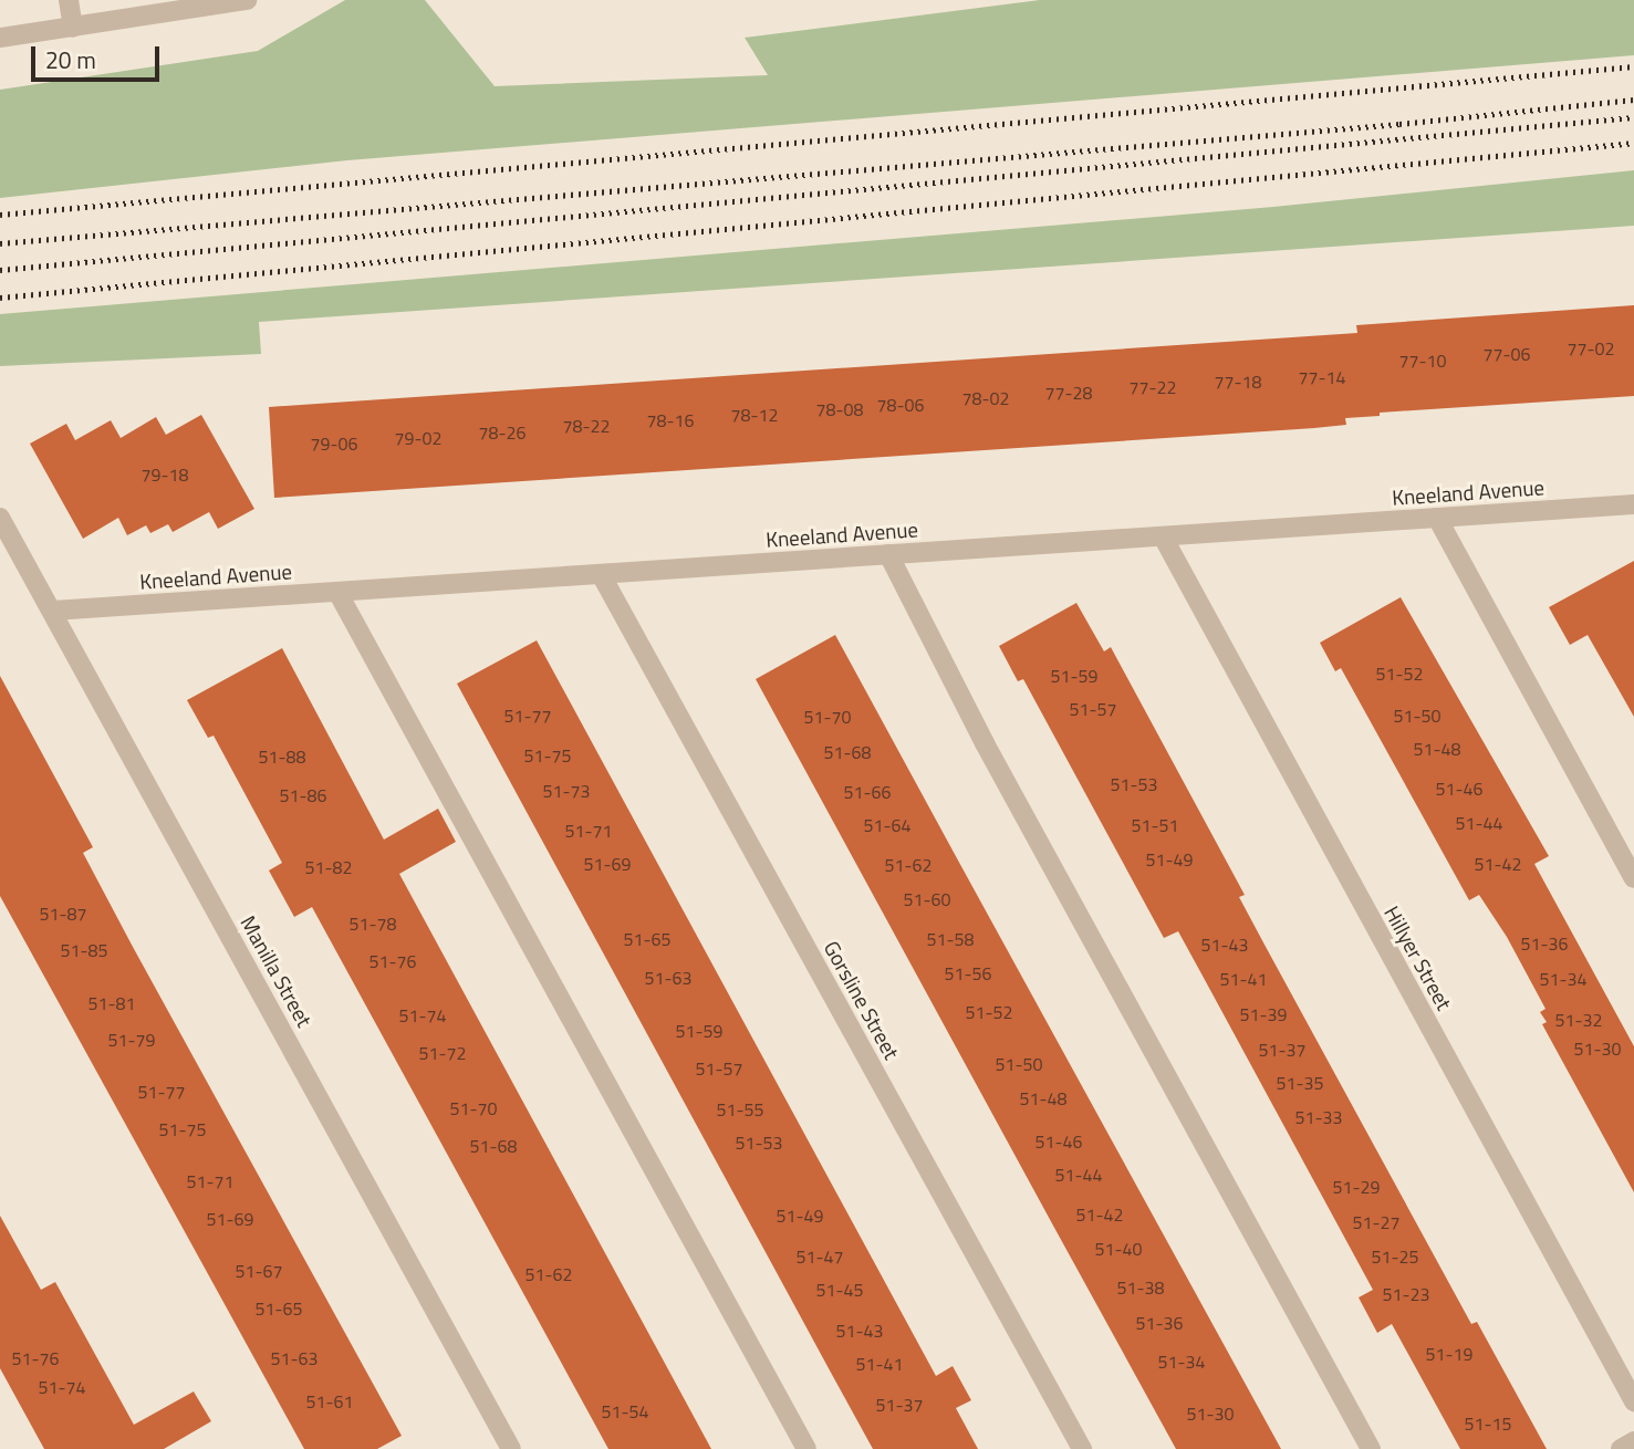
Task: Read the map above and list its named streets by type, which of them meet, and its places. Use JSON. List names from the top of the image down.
{
  "streets": {
    "street": [
      "Kneeland Avenue",
      "Hillyer Street",
      "Manilla Street",
      "Gorsline Street"
    ]
  },
  "crossings": [
    ["Kneeland Avenue", "Hillyer Street"],
    ["Kneeland Avenue", "Manilla Street"],
    ["Kneeland Avenue", "Gorsline Street"]
  ],
  "house_numbers": [
    "77-02",
    "77-06",
    "77-10",
    "77-14",
    "77-18",
    "77-22",
    "77-28",
    "78-02",
    "78-06",
    "78-08",
    "78-12",
    "78-16",
    "78-22",
    "78-26",
    "79-02",
    "79-06",
    "79-18",
    "51-52",
    "51-59",
    "51-57",
    "51-77",
    "51-50",
    "51-70",
    "51-48",
    "51-68",
    "51-75",
    "51-88",
    "51-53",
    "51-46",
    "51-73",
    "51-66",
    "51-86",
    "51-44",
    "51-64",
    "51-51",
    "51-71",
    "51-49",
    "51-69",
    "51-42",
    "51-62",
    "51-82",
    "51-60",
    "51-87",
    "51-78",
    "51-65",
    "51-58",
    "51-36",
    "51-43",
    "51-85",
    "51-76",
    "51-56",
    "51-63",
    "51-41",
    "51-34",
    "51-81",
    "51-52",
    "51-39",
    "51-74",
    "51-32",
    "51-59",
    "51-79",
    "51-30",
    "51-37",
    "51-72",
    "51-50",
    "51-57",
    "51-35",
    "51-77",
    "51-48",
    "51-70",
    "51-55",
    "51-33",
    "51-75",
    "51-46",
    "51-53",
    "51-68",
    "51-44",
    "51-71",
    "51-29",
    "51-42",
    "51-49",
    "51-69",
    "51-27",
    "51-40",
    "51-47",
    "51-25",
    "51-67",
    "51-62",
    "51-38",
    "51-45",
    "51-23",
    "51-65",
    "51-36",
    "51-43",
    "51-19",
    "51-76",
    "51-63",
    "51-34",
    "51-41",
    "51-74",
    "51-61",
    "51-37",
    "51-54",
    "51-30",
    "51-15"
  ],
  "scale_bar": "20 m"
}
